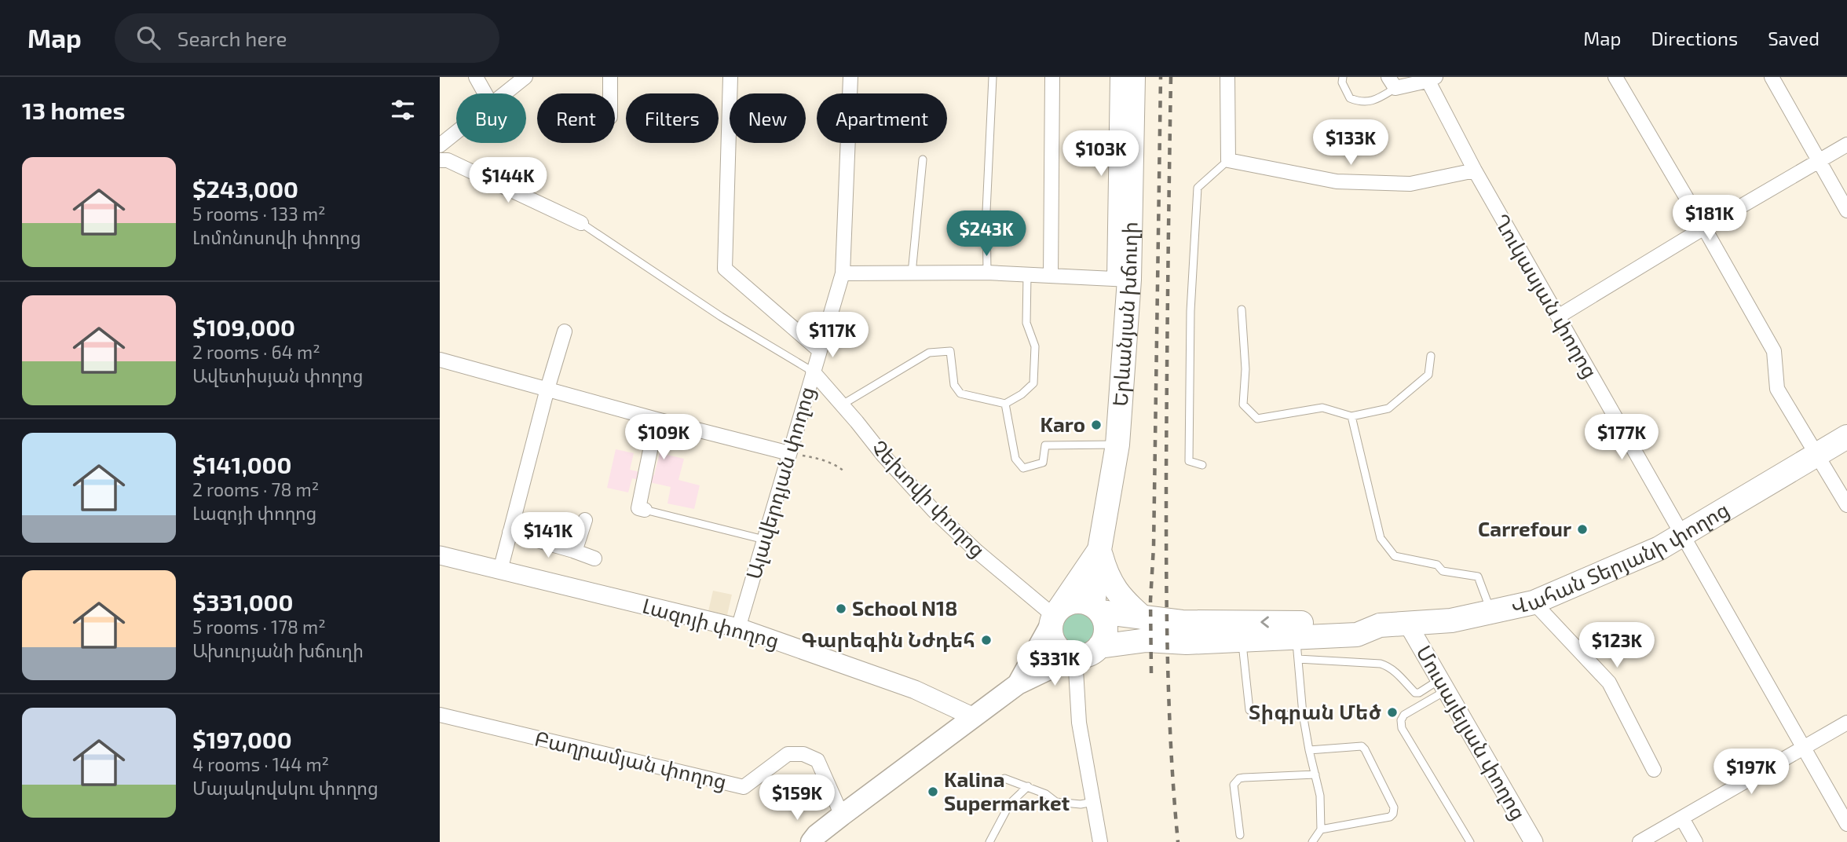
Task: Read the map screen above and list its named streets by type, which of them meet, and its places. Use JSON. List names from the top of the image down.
{
  "streets": {
    "highway": ["Երևանյան խճուղի", "Վահան Տերյանի փողոց"],
    "street": [
      "Ղուկասյան փողոց",
      "Ալավերդյան փողոց",
      "Չեխովի փողոց",
      "Լազոյի փողոց",
      "Մուսայելյան փողոց",
      "Բաղրամյան փողոց"
    ]
  },
  "crossings": [
    ["Ղուկասյան փողոց", "Վահան Տերյանի փողոց"],
    ["Երևանյան խճուղի", "Չեխովի փողոց"],
    ["Երևանյան խճուղի", "Վահան Տերյանի փողոց"],
    ["Ալավերդյան փողոց", "Չեխովի փողոց"],
    ["Ալավերդյան փողոց", "Լազոյի փողոց"],
    ["Չեխովի փողոց", "Վահան Տերյանի փողոց"],
    ["Վահան Տերյանի փողոց", "Մուսայելյան փողոց"]
  ],
  "places": [
    "Karo",
    "Carrefour",
    "School N18",
    "Գարեգին Նժդեհ",
    "Տիգրան Մեծ",
    "Kalina Supermarket"
  ],
  "page": {
    "header": "Map",
    "search": "Search here",
    "nav": ["Map", "Directions", "Saved"],
    "heading": "13 homes",
    "chip": [
      "Buy",
      "Rent",
      "Filters",
      "New",
      "Apartment"
    ],
    "price": [
      "$133K",
      "$103K",
      "$144K",
      "$181K",
      "$243K",
      "$117K",
      "$109K",
      "$177K",
      "$141K",
      "$123K",
      "$331K",
      "$197K",
      "$159K"
    ],
    "list": [
      {
        "name": "$243,000",
        "note": "5 rooms · 133 m² · Լոմոնոսովի փողոց"
      },
      {
        "name": "$109,000",
        "note": "2 rooms · 64 m² · Ավետիսյան փողոց"
      },
      {
        "name": "$141,000",
        "note": "2 rooms · 78 m² · Լազոյի փողոց"
      },
      {
        "name": "$331,000",
        "note": "5 rooms · 178 m² · Ախուրյանի խճուղի"
      },
      {
        "name": "$197,000",
        "note": "4 rooms · 144 m² · Մայակովսկու փողոց"
      }
    ]
  }
}
